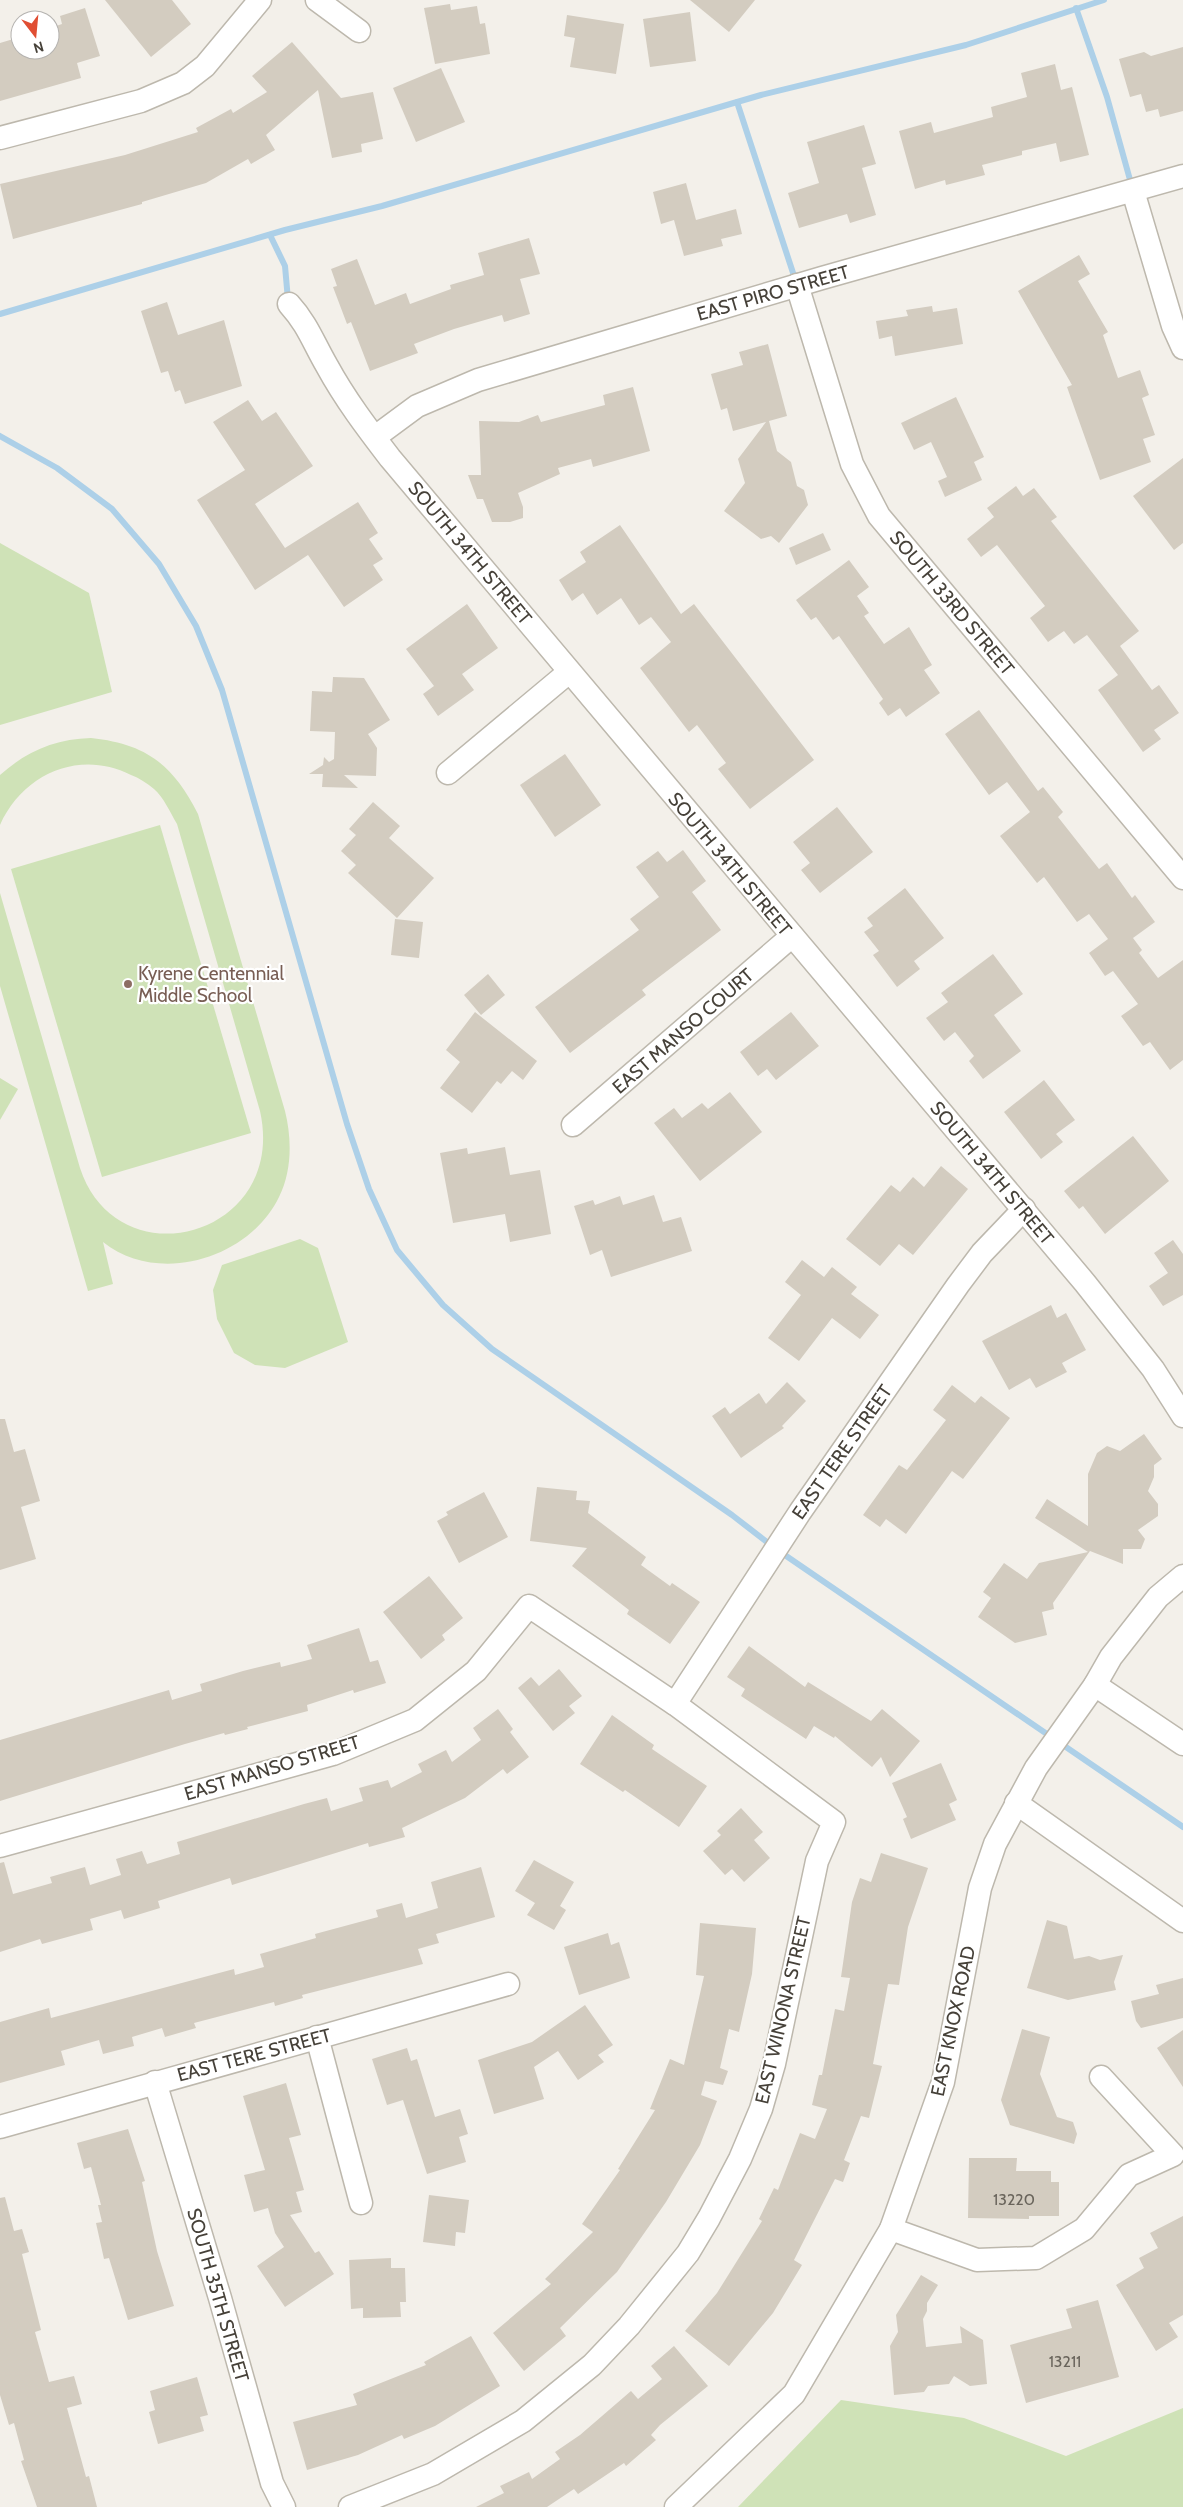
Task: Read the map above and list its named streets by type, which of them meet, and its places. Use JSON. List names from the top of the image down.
{
  "streets": {
    "street": [
      "EAST PIRO STREET",
      "SOUTH 34TH STREET",
      "SOUTH 33RD STREET",
      "EAST MANSO COURT",
      "EAST TERE STREET",
      "EAST MANSO STREET",
      "EAST WINONA STREET",
      "EAST KNOX ROAD",
      "SOUTH 35TH STREET"
    ]
  },
  "crossings": [
    ["EAST PIRO STREET", "SOUTH 34TH STREET"],
    ["EAST PIRO STREET", "SOUTH 33RD STREET"],
    ["SOUTH 34TH STREET", "EAST MANSO COURT"],
    ["SOUTH 34TH STREET", "EAST TERE STREET"],
    ["EAST TERE STREET", "EAST MANSO STREET"],
    ["EAST TERE STREET", "EAST WINONA STREET"],
    ["EAST TERE STREET", "SOUTH 35TH STREET"],
    ["EAST MANSO STREET", "EAST WINONA STREET"]
  ],
  "places": ["Kyrene Centennial Middle School"],
  "house_numbers": ["13220", "13211"],
  "north": "bottom"
}
